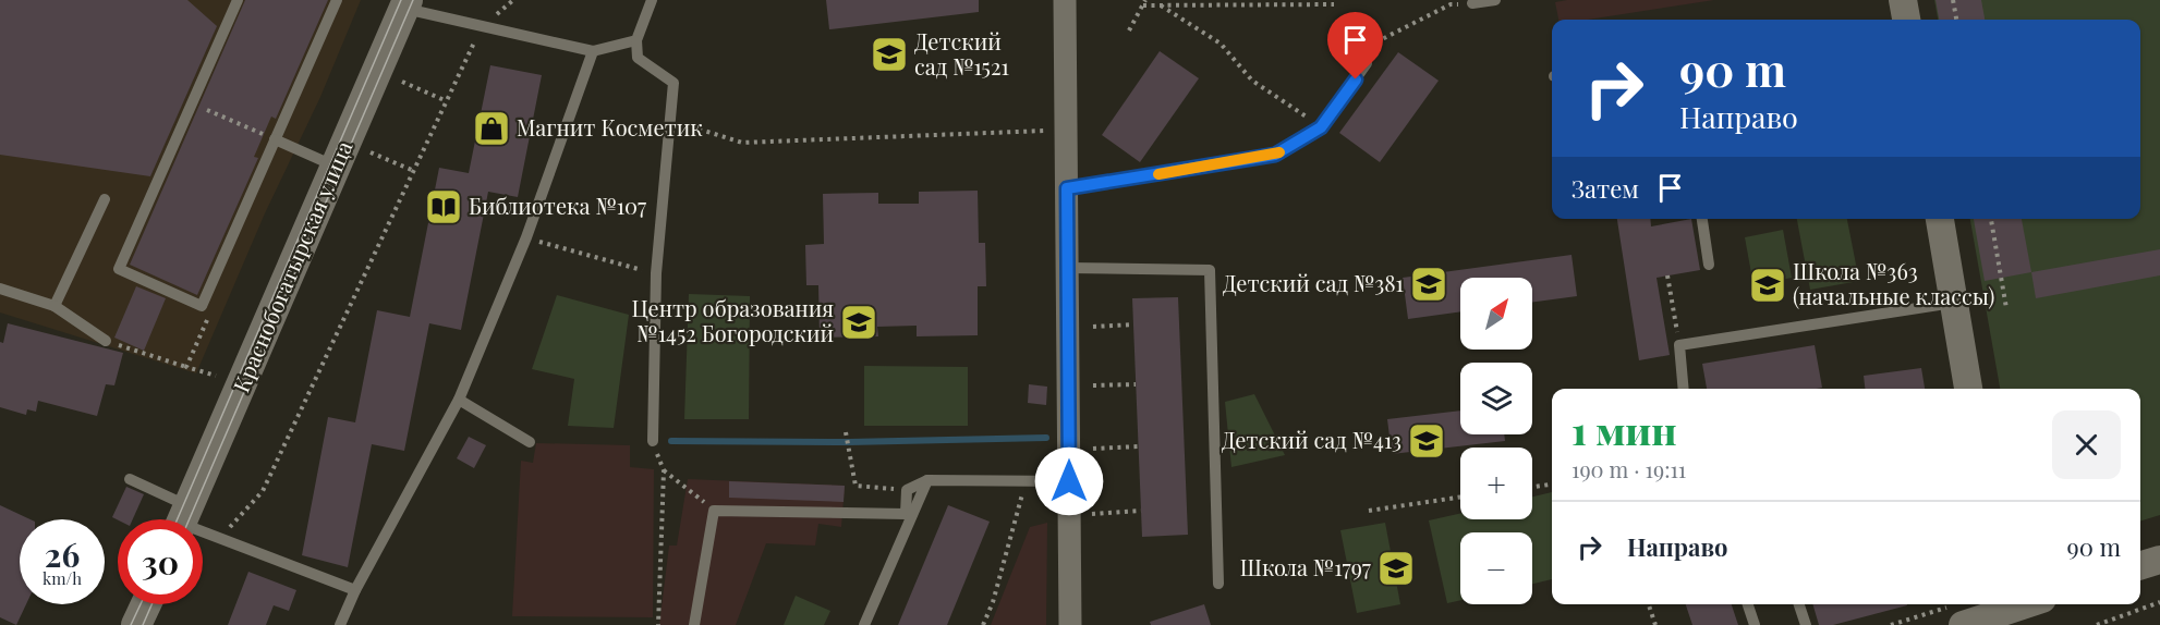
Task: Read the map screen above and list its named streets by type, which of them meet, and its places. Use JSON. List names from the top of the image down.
{
  "streets": {
    "main road": ["Краснобогатырская улица"]
  },
  "places": {
    "school or university": [
      "Детский сад №1521",
      "Детский сад №381",
      "Школа №363 (начальные классы)",
      "Центр образования №1452 Богородский",
      "Детский сад №413",
      "Школа №1797"
    ],
    "shop": ["Магнит Косметик"],
    "library": ["Библиотека №107"]
  },
  "north": "top right",
  "page": {
    "turn": ["90 m", "Направо"],
    "then": "Затем",
    "map_buttons": ["+", "−"],
    "heading": ["1 мин", "190 m · 19:11"],
    "list": [
      {
        "name": "Направо",
        "value": "90 m"
      }
    ],
    "speed": "26 km/h",
    "limit": "30"
  }
}
